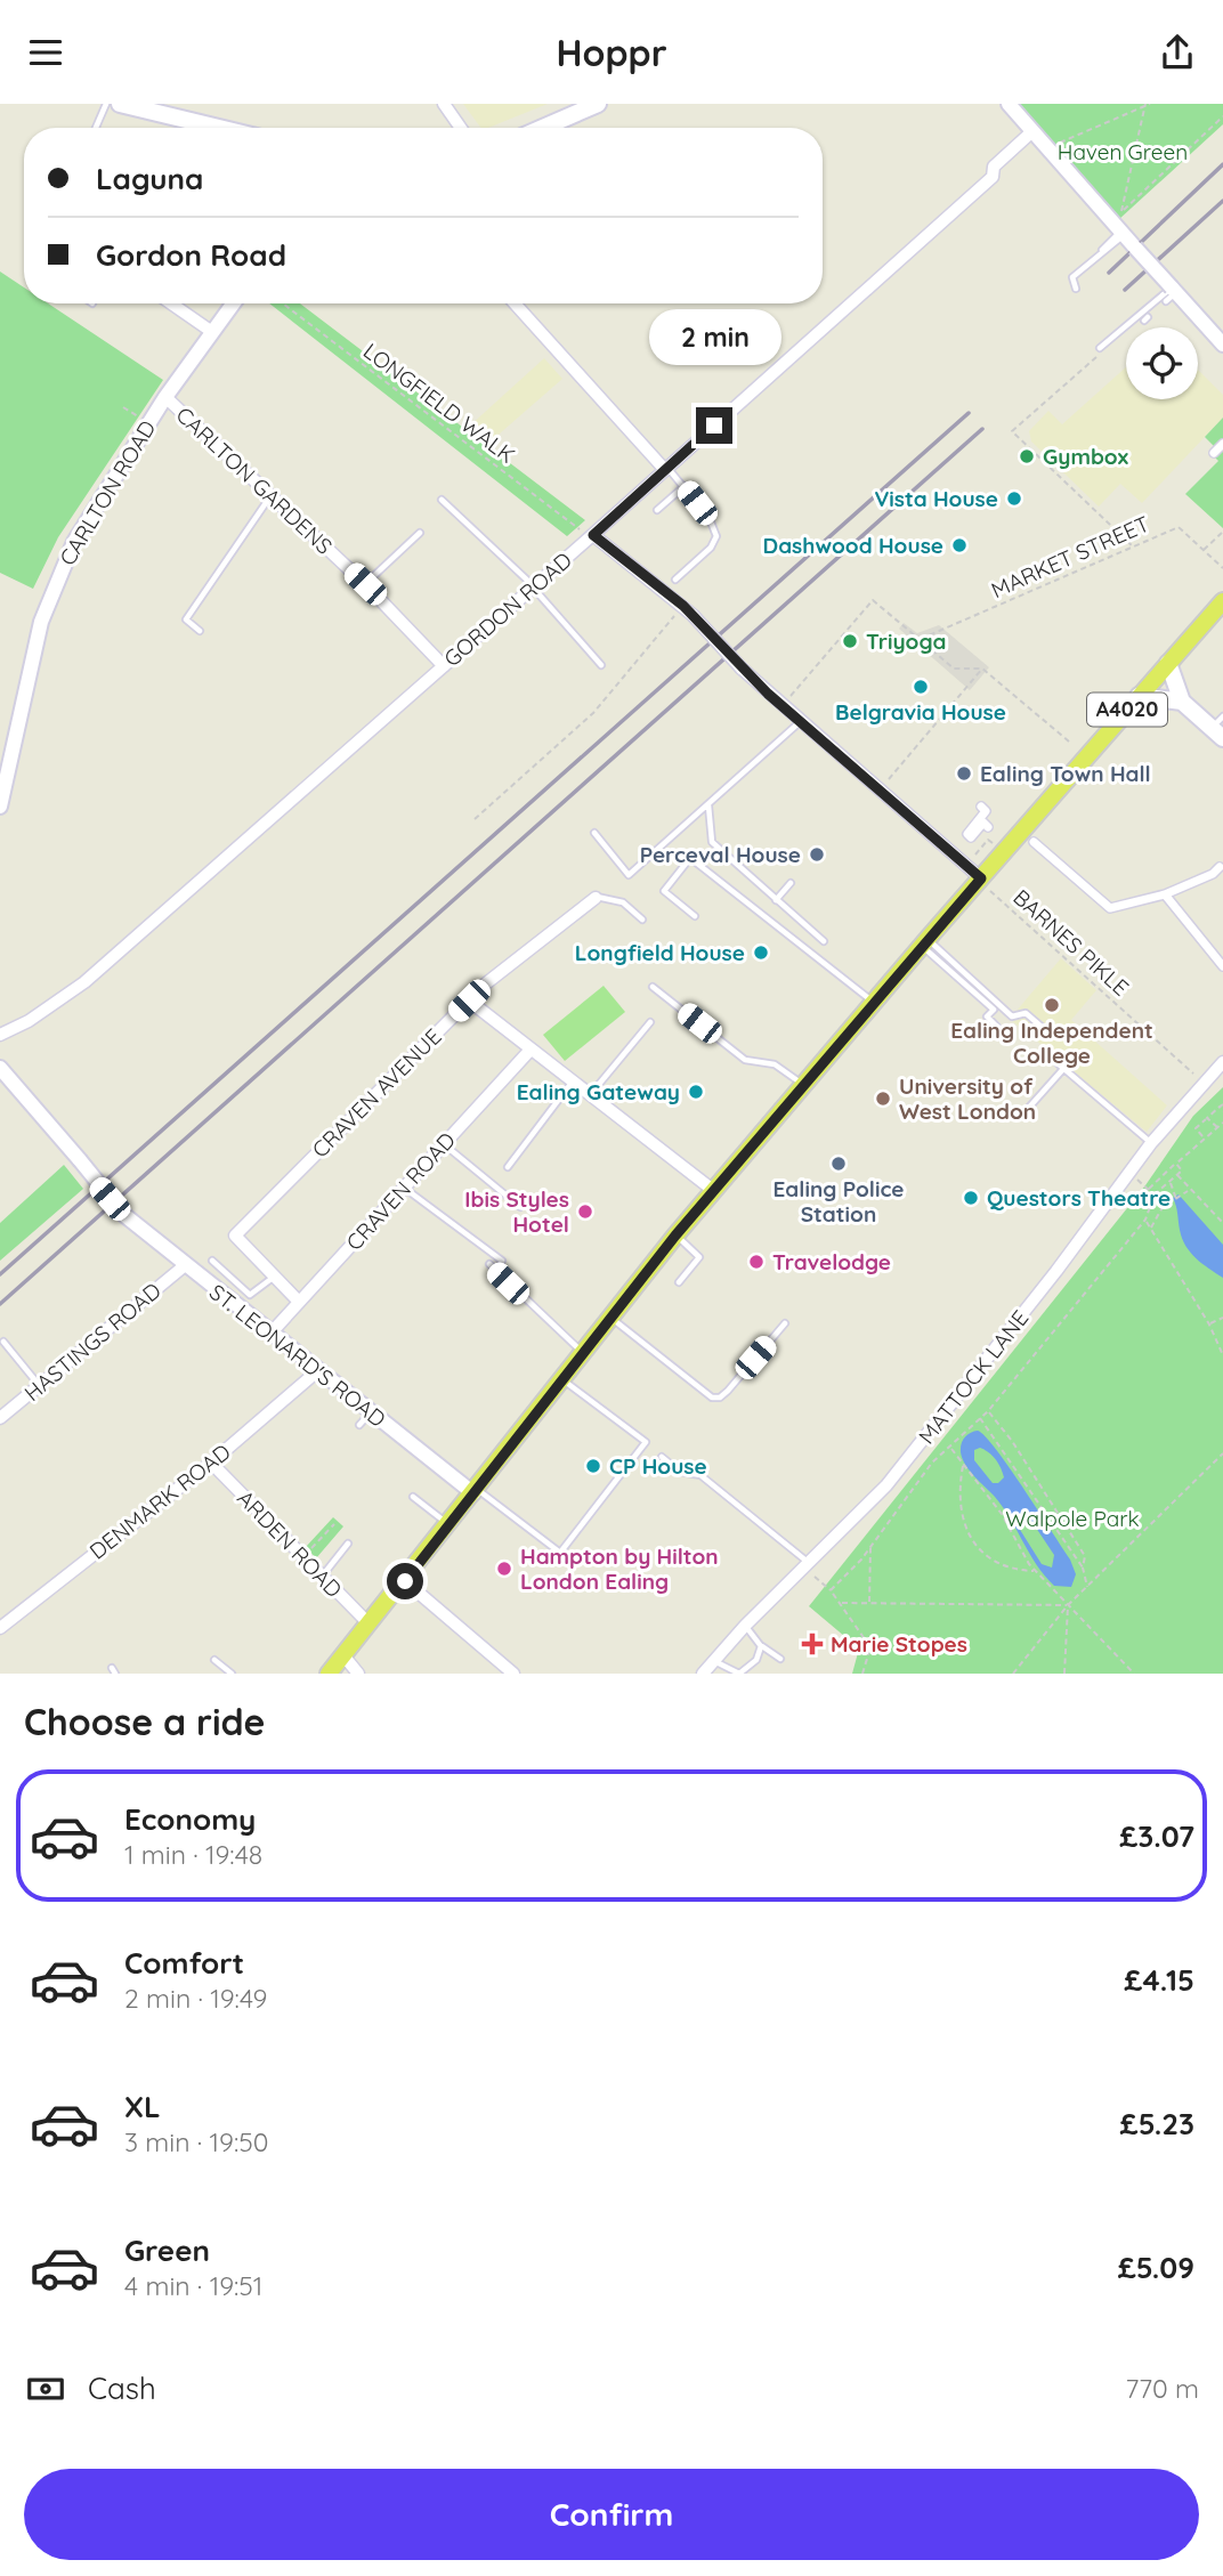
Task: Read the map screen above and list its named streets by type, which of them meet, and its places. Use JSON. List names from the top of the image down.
{
  "streets": {
    "main road": ["A4020"],
    "street": [
      "CARLTON GARDENS",
      "CARLTON ROAD",
      "GORDON ROAD",
      "CRAVEN AVENUE",
      "CRAVEN ROAD",
      "HASTINGS ROAD",
      "ST. LEONARD'S ROAD",
      "MATTOCK LANE",
      "DENMARK ROAD",
      "ARDEN ROAD"
    ],
    "path": ["LONGFIELD WALK", "MARKET STREET", "BARNES PIKLE"]
  },
  "crossings": [
    ["LONGFIELD WALK", "GORDON ROAD"],
    ["CARLTON GARDENS", "CARLTON ROAD"],
    ["CARLTON GARDENS", "GORDON ROAD"],
    ["A4020", "BARNES PIKLE"],
    ["A4020", "ST. LEONARD'S ROAD"],
    ["A4020", "ARDEN ROAD"],
    ["BARNES PIKLE", "MATTOCK LANE"],
    ["CRAVEN AVENUE", "CRAVEN ROAD"],
    ["CRAVEN ROAD", "ST. LEONARD'S ROAD"],
    ["HASTINGS ROAD", "ST. LEONARD'S ROAD"],
    ["ST. LEONARD'S ROAD", "DENMARK ROAD"],
    ["DENMARK ROAD", "ARDEN ROAD"]
  ],
  "parks": ["Haven Green", "Walpole Park"],
  "places": {
    "other": [
      "Gymbox",
      "Vista House",
      "Dashwood House",
      "Triyoga",
      "Belgravia House",
      "Ealing Town Hall",
      "Perceval House",
      "Longfield House",
      "Ealing Independent College",
      "Ealing Gateway",
      "University of West London",
      "Ealing Police Station",
      "Questors Theatre",
      "Ibis Styles Hotel",
      "Travelodge",
      "CP House",
      "Hampton by Hilton London Ealing"
    ],
    "health": ["Marie Stopes"]
  },
  "page": {
    "header": "Hoppr",
    "banner": ["Laguna", "Gordon Road"],
    "bubble": "2 min",
    "heading": "Choose a ride",
    "list": [
      {
        "name": "Economy",
        "note": "1 min · 19:48",
        "value": "£3.07"
      },
      {
        "name": "Comfort",
        "note": "2 min · 19:49",
        "value": "£4.15"
      },
      {
        "name": "XL",
        "note": "3 min · 19:50",
        "value": "£5.23"
      },
      {
        "name": "Green",
        "note": "4 min · 19:51",
        "value": "£5.09"
      }
    ],
    "pay": ["Cash", "770 m"],
    "buttons": "Confirm"
  }
}
